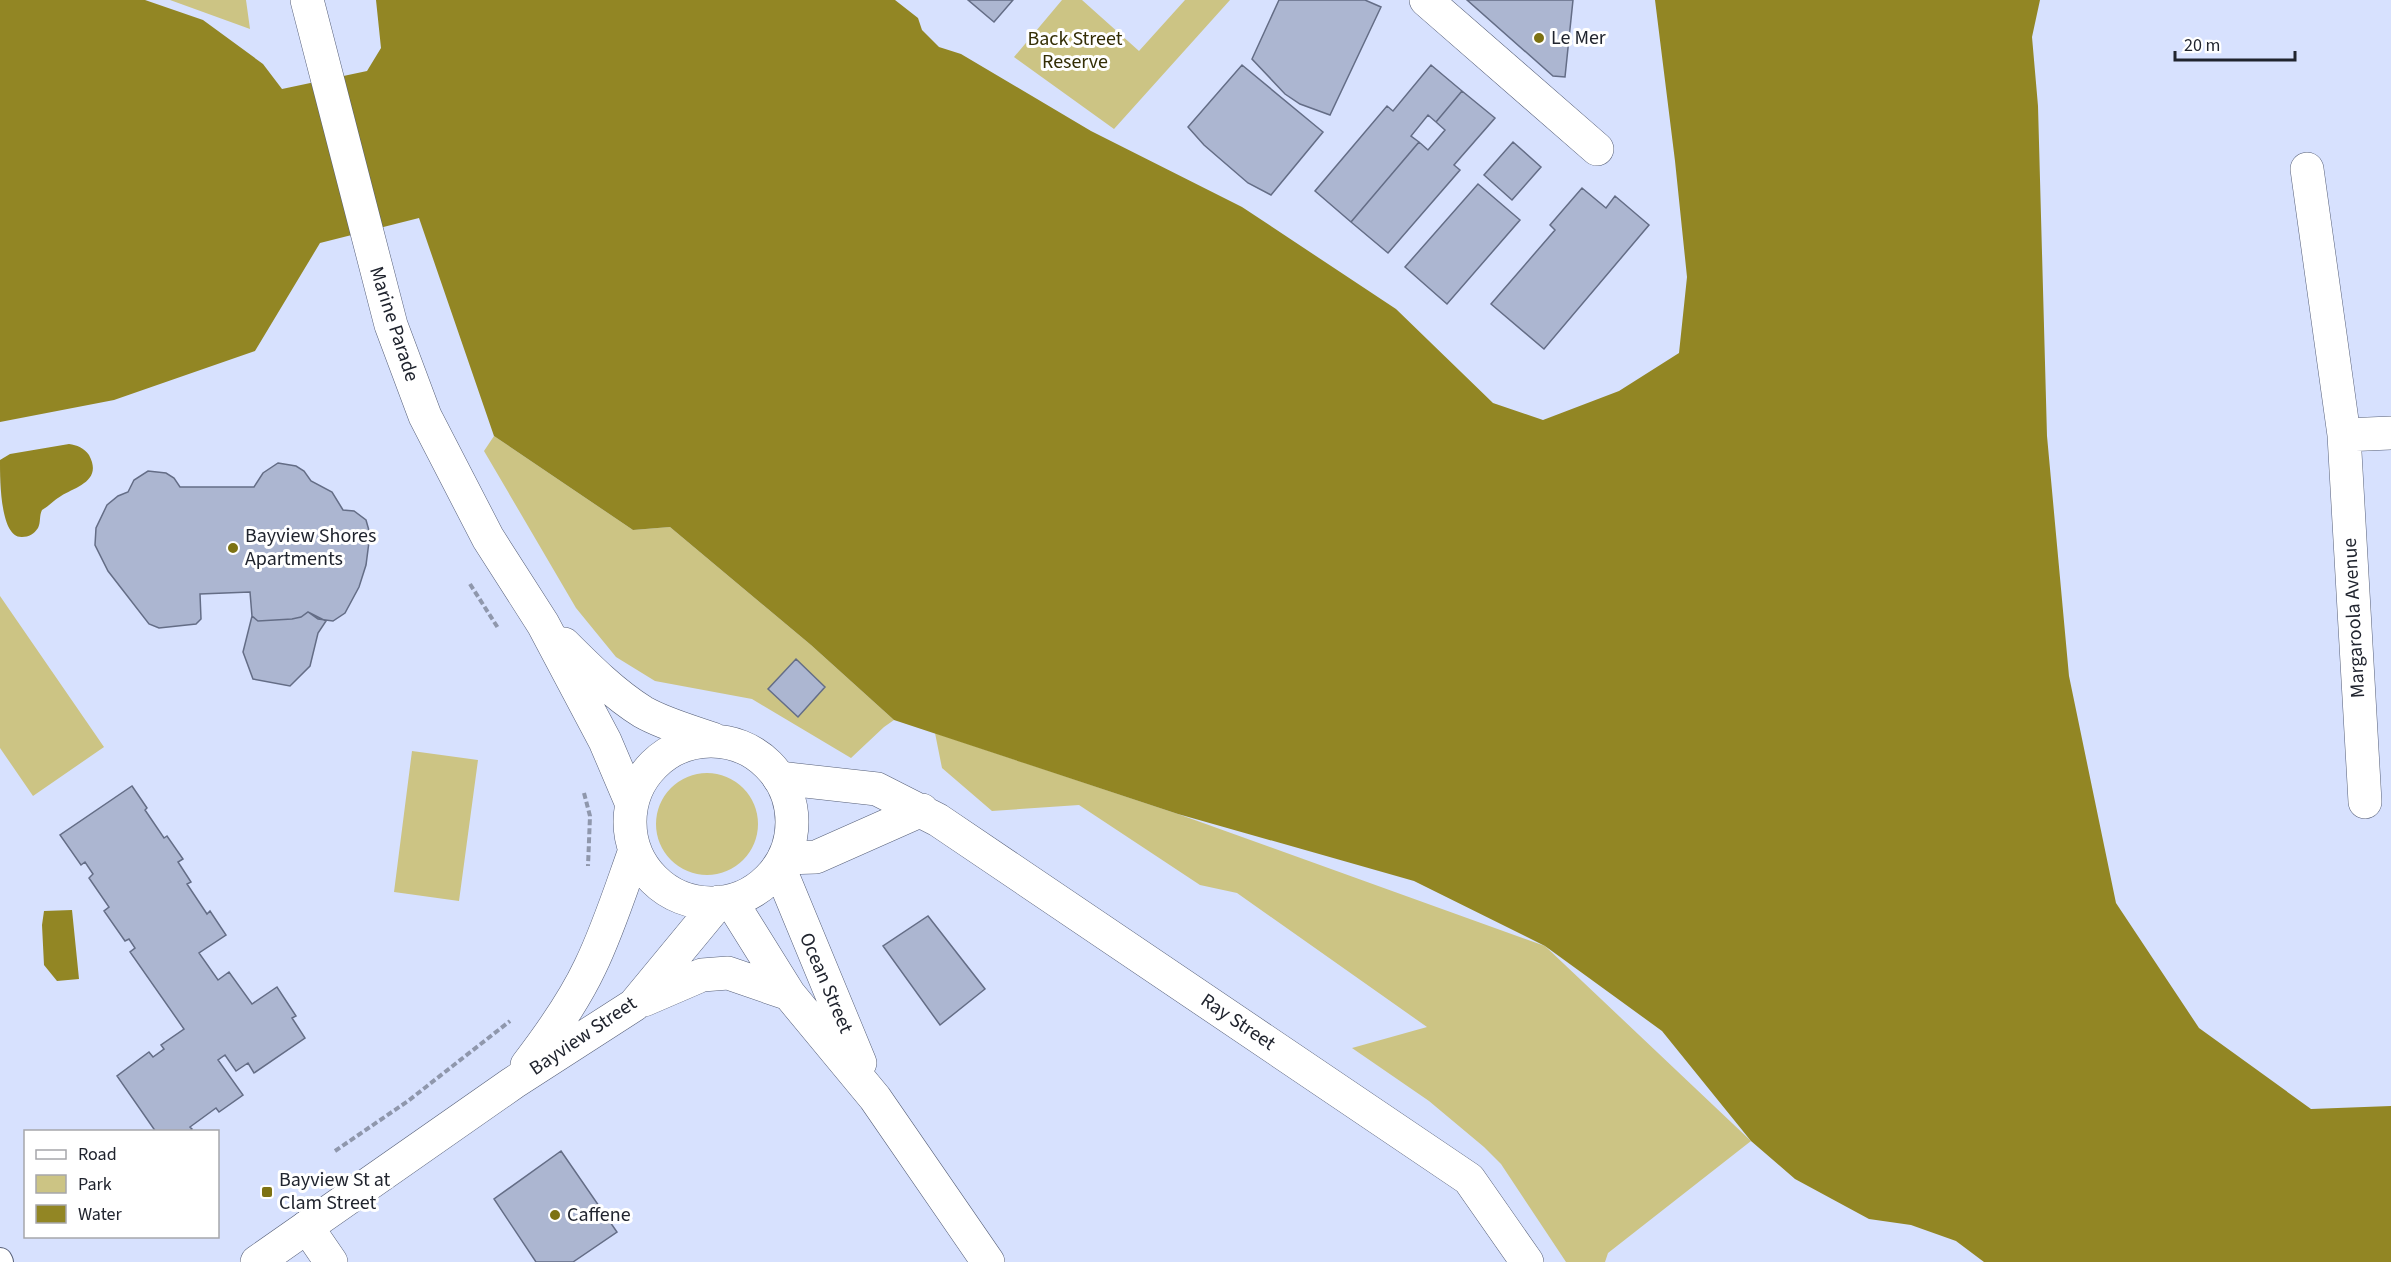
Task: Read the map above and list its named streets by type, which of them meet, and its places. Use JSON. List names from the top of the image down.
{
  "streets": {
    "street": [
      "Marine Parade",
      "Margaroola Avenue",
      "Ocean Street",
      "Ray Street",
      "Bayview Street"
    ]
  },
  "crossings": [
    ["Marine Parade", "Ocean Street"],
    ["Marine Parade", "Ray Street"],
    ["Marine Parade", "Bayview Street"],
    ["Ocean Street", "Ray Street"],
    ["Ocean Street", "Bayview Street"],
    ["Ray Street", "Bayview Street"]
  ],
  "parks": ["Back Street Reserve"],
  "places": {
    "other": ["Le Mer", "Bayview Shores Apartments", "Caffene"],
    "transit": ["Bayview St at Clam Street"]
  },
  "legend": ["Road", "Park", "Water"],
  "scale_bar": "20 m"
}
